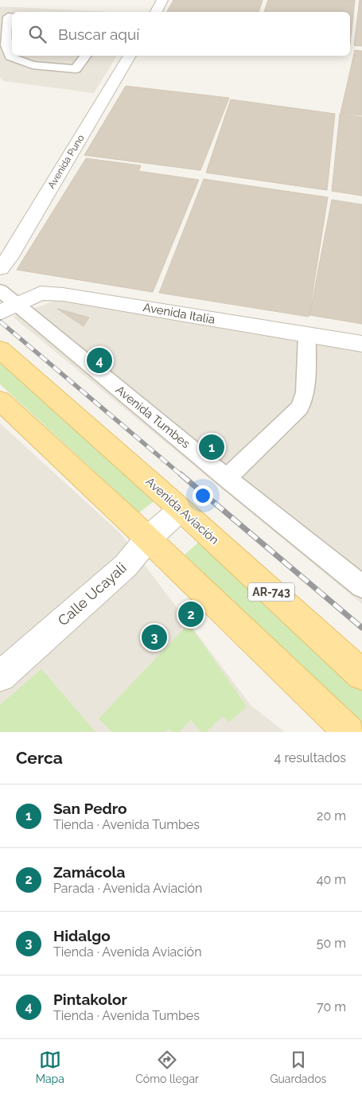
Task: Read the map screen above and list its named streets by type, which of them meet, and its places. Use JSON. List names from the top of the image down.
{
  "streets": {
    "main road": ["Avenida Aviación", "AR-743"],
    "street": [
      "Avenida Puno",
      "Avenida Italia",
      "Avenida Tumbes",
      "Calle Ucayali"
    ]
  },
  "crossings": [
    ["Avenida Italia", "Avenida Tumbes"],
    ["Avenida Aviación", "Calle Ucayali"]
  ],
  "page": {
    "search": "Buscar aquí",
    "pins": [
      "4",
      "1",
      "2",
      "3"
    ],
    "heading": ["Cerca", "4 resultados"],
    "list": [
      {
        "mark": "1",
        "name": "San Pedro",
        "note": "Tienda · Avenida Tumbes",
        "value": "20 m"
      },
      {
        "mark": "2",
        "name": "Zamácola",
        "note": "Parada · Avenida Aviación",
        "value": "40 m"
      },
      {
        "mark": "3",
        "name": "Hidalgo",
        "note": "Tienda · Avenida Aviación",
        "value": "50 m"
      },
      {
        "mark": "4",
        "name": "Pintakolor",
        "note": "Tienda · Avenida Tumbes",
        "value": "70 m"
      }
    ],
    "nav": ["Mapa", "Cómo llegar", "Guardados"]
  }
}
